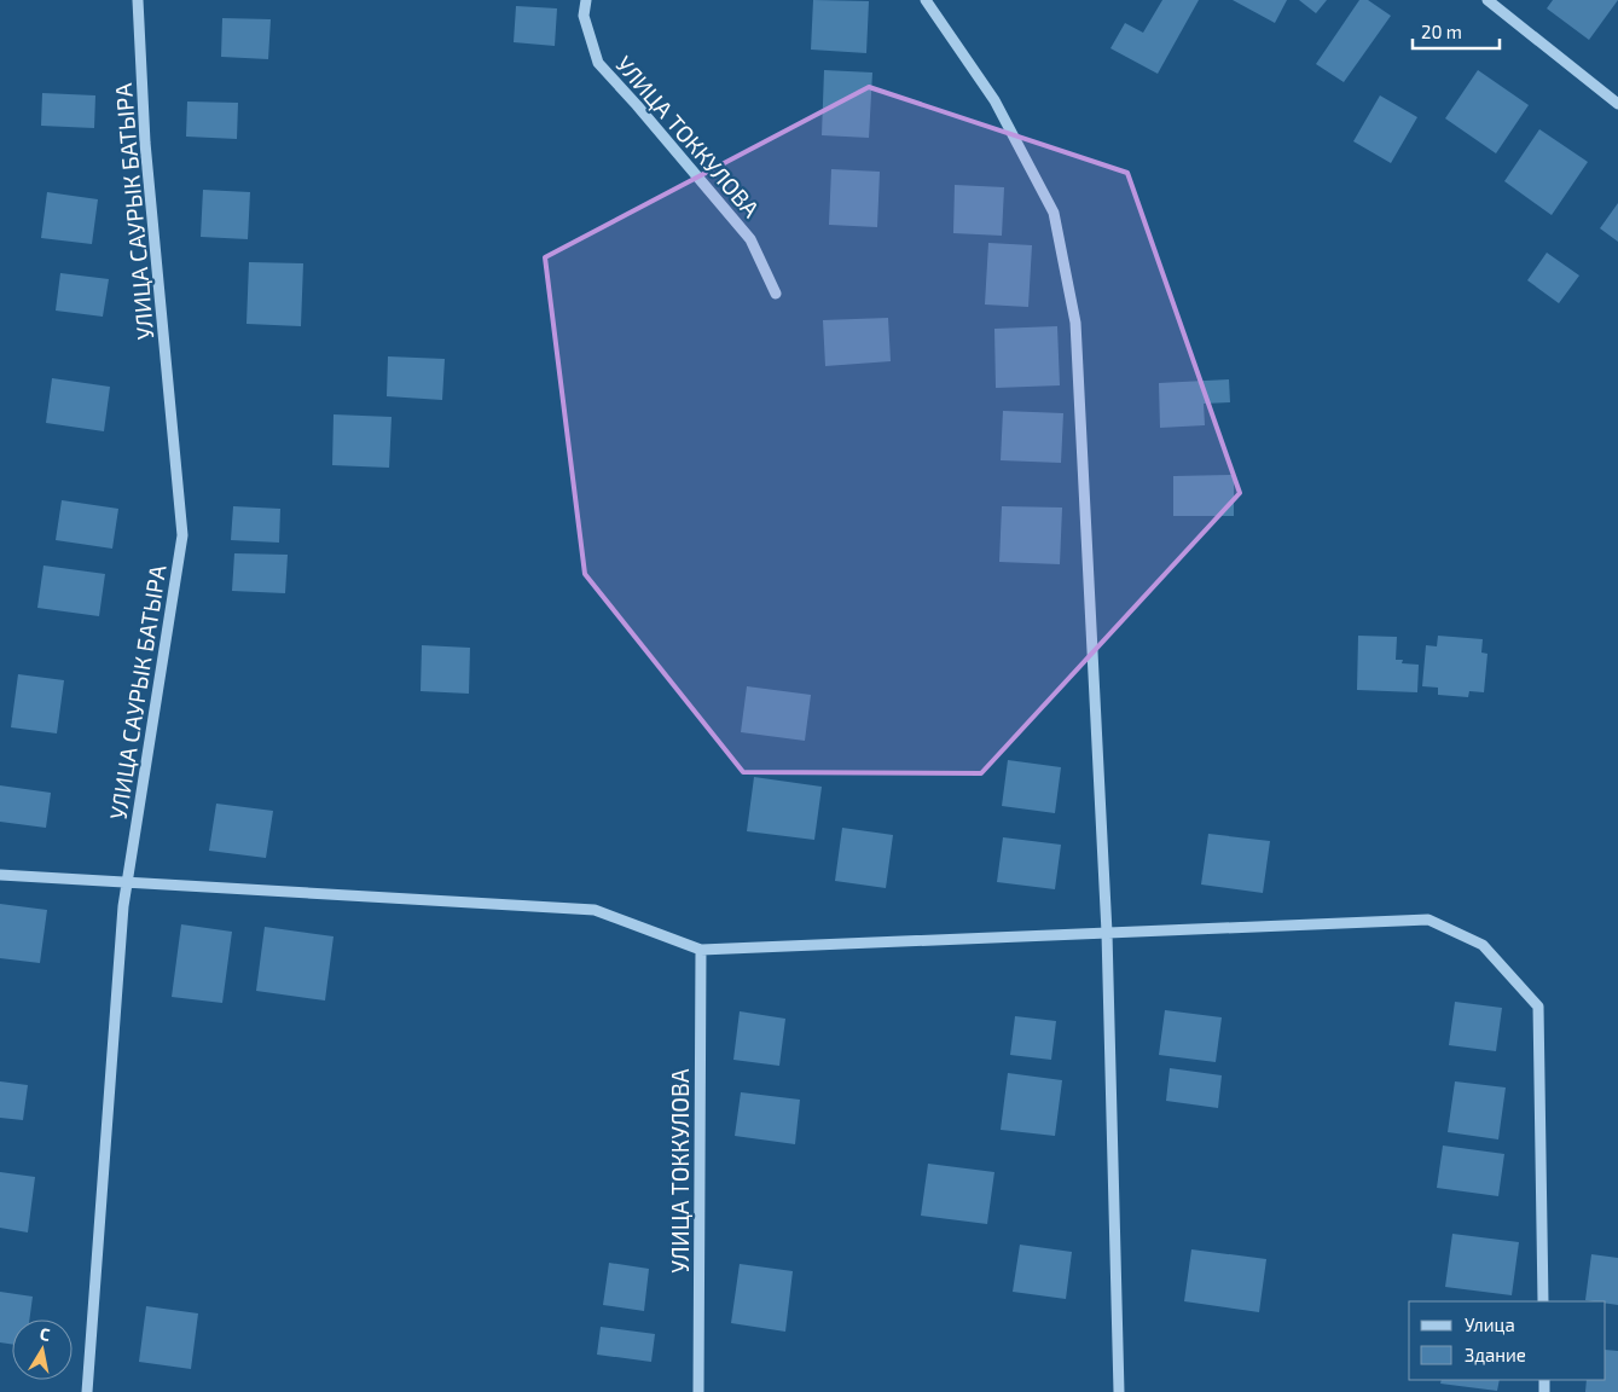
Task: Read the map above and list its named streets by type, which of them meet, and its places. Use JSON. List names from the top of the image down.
{
  "streets": {
    "street": ["УЛИЦА ТОККУЛОВА", "УЛИЦА САУРЫК БАТЫРА"]
  },
  "legend": ["Улица", "Здание"],
  "scale_bar": "20 m",
  "north": "top"
}
